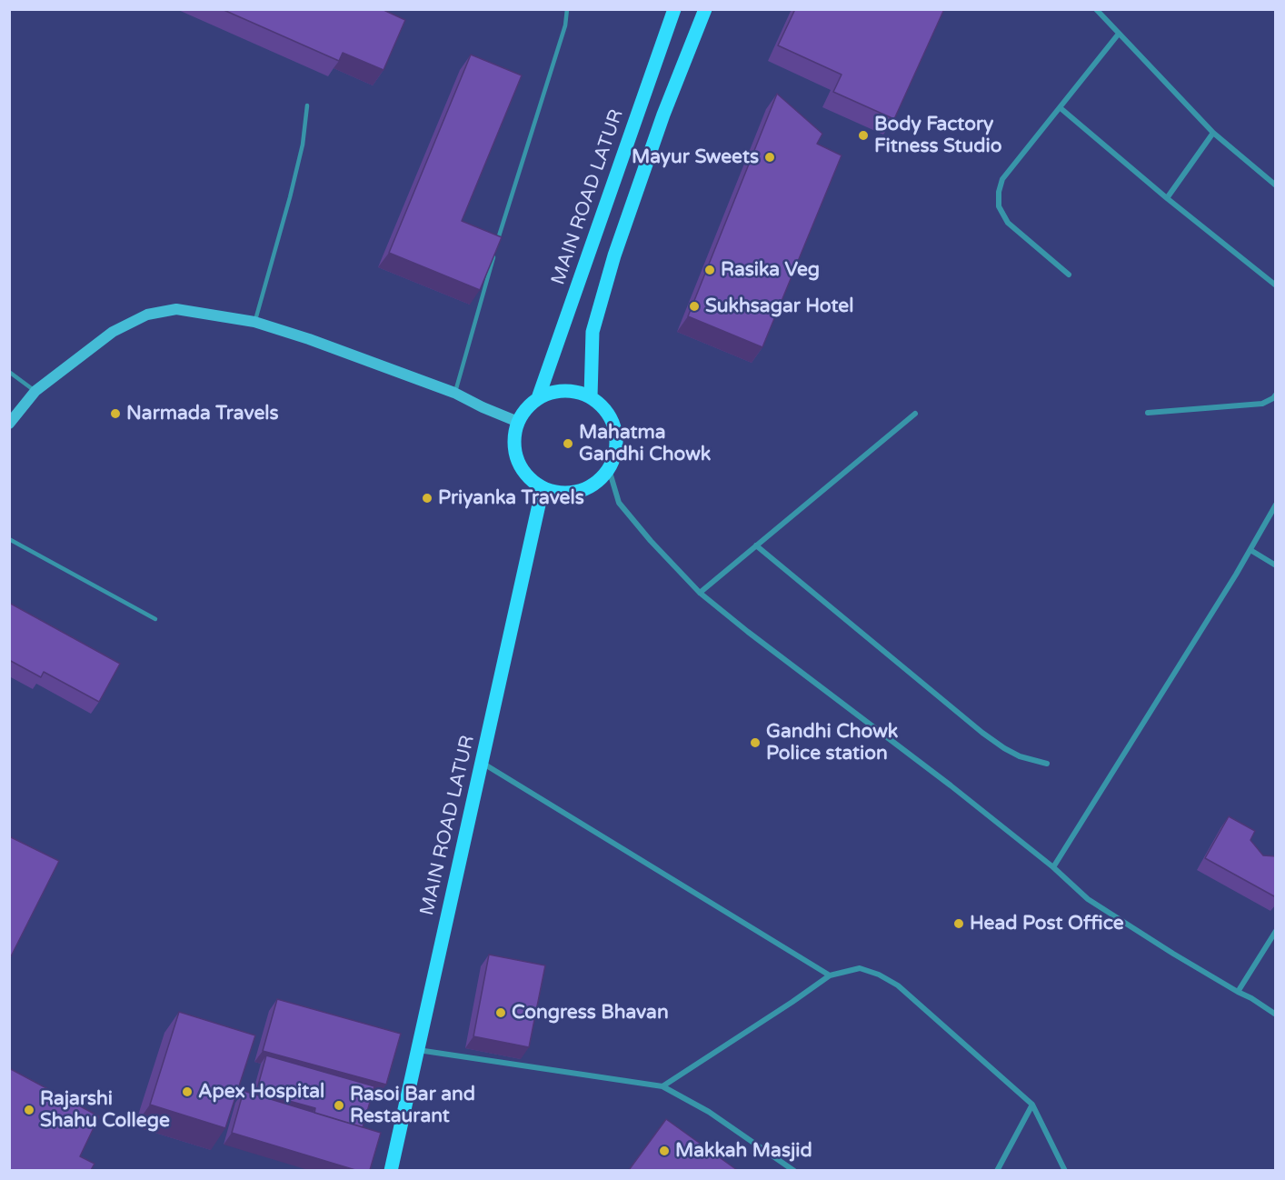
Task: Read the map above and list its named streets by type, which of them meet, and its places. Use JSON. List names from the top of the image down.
{
  "streets": {
    "main road": ["MAIN ROAD LATUR"]
  },
  "places": [
    "Body Factory Fitness Studio",
    "Mayur Sweets",
    "Rasika Veg",
    "Sukhsagar Hotel",
    "Narmada Travels",
    "Mahatma Gandhi Chowk",
    "Priyanka Travels",
    "Gandhi Chowk Police station",
    "Head Post Office",
    "Congress Bhavan",
    "Apex Hospital",
    "Rasoi Bar and Restaurant",
    "Rajarshi Shahu College",
    "Makkah Masjid"
  ]
}
